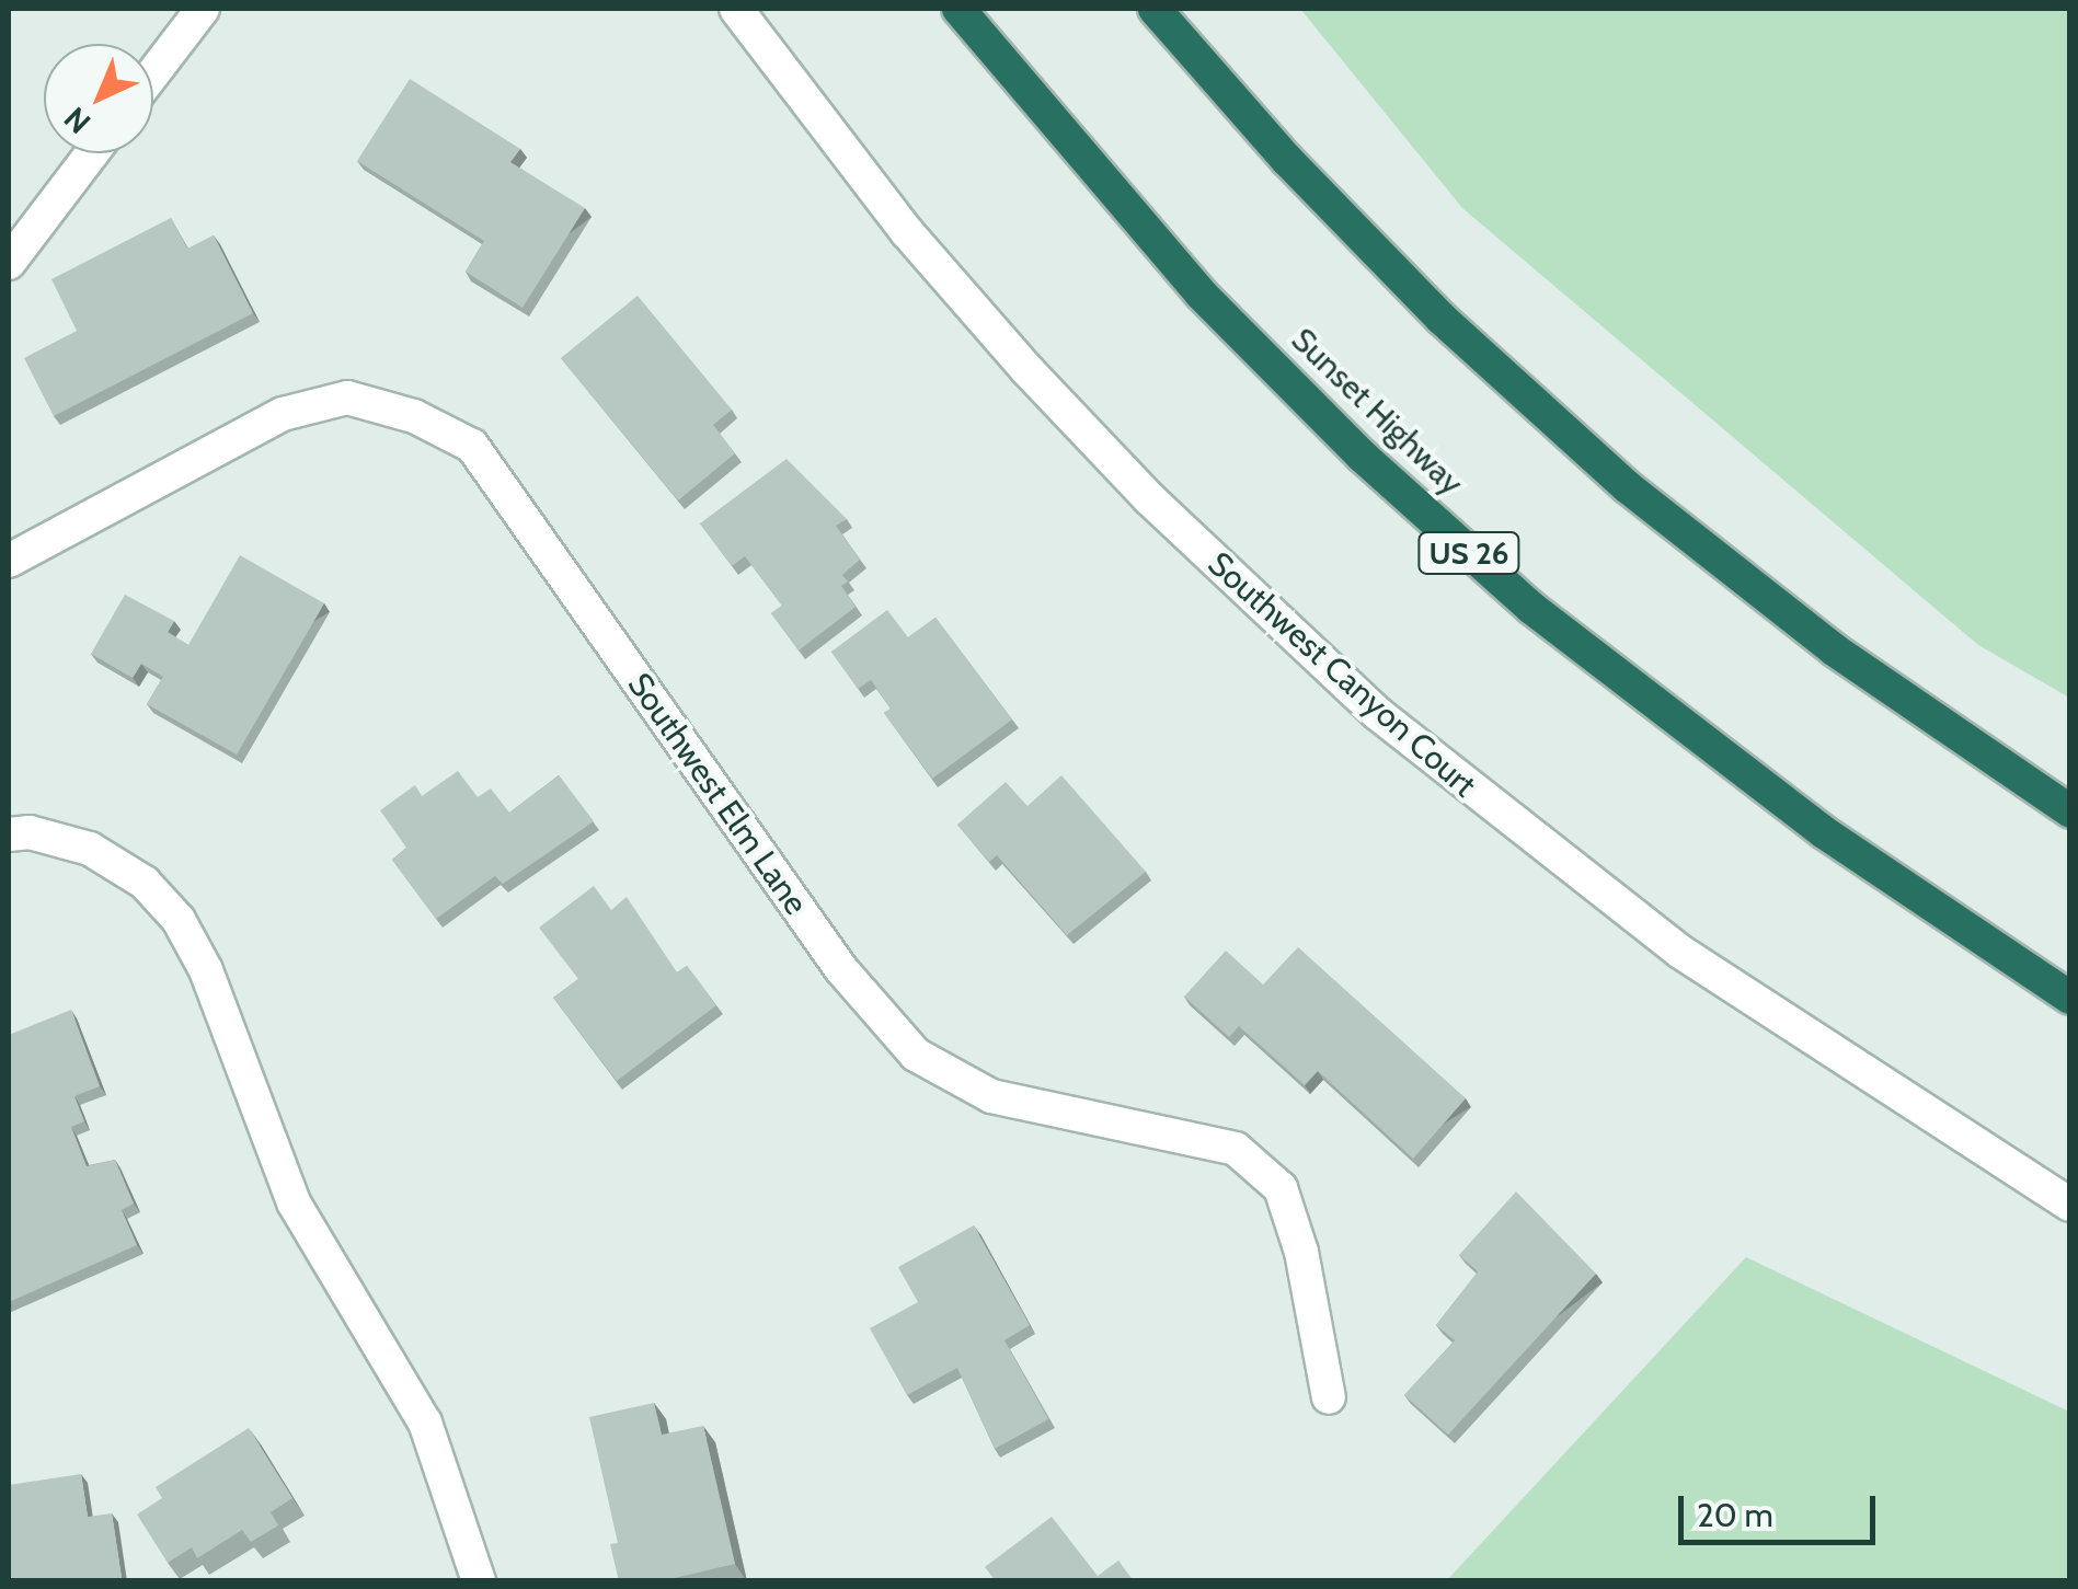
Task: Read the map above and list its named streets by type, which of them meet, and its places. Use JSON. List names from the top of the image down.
{
  "streets": {
    "highway": ["Sunset Highway", "US 26"],
    "street": ["Southwest Canyon Court", "Southwest Elm Lane"]
  },
  "scale_bar": "20 m",
  "north": "bottom left"
}
